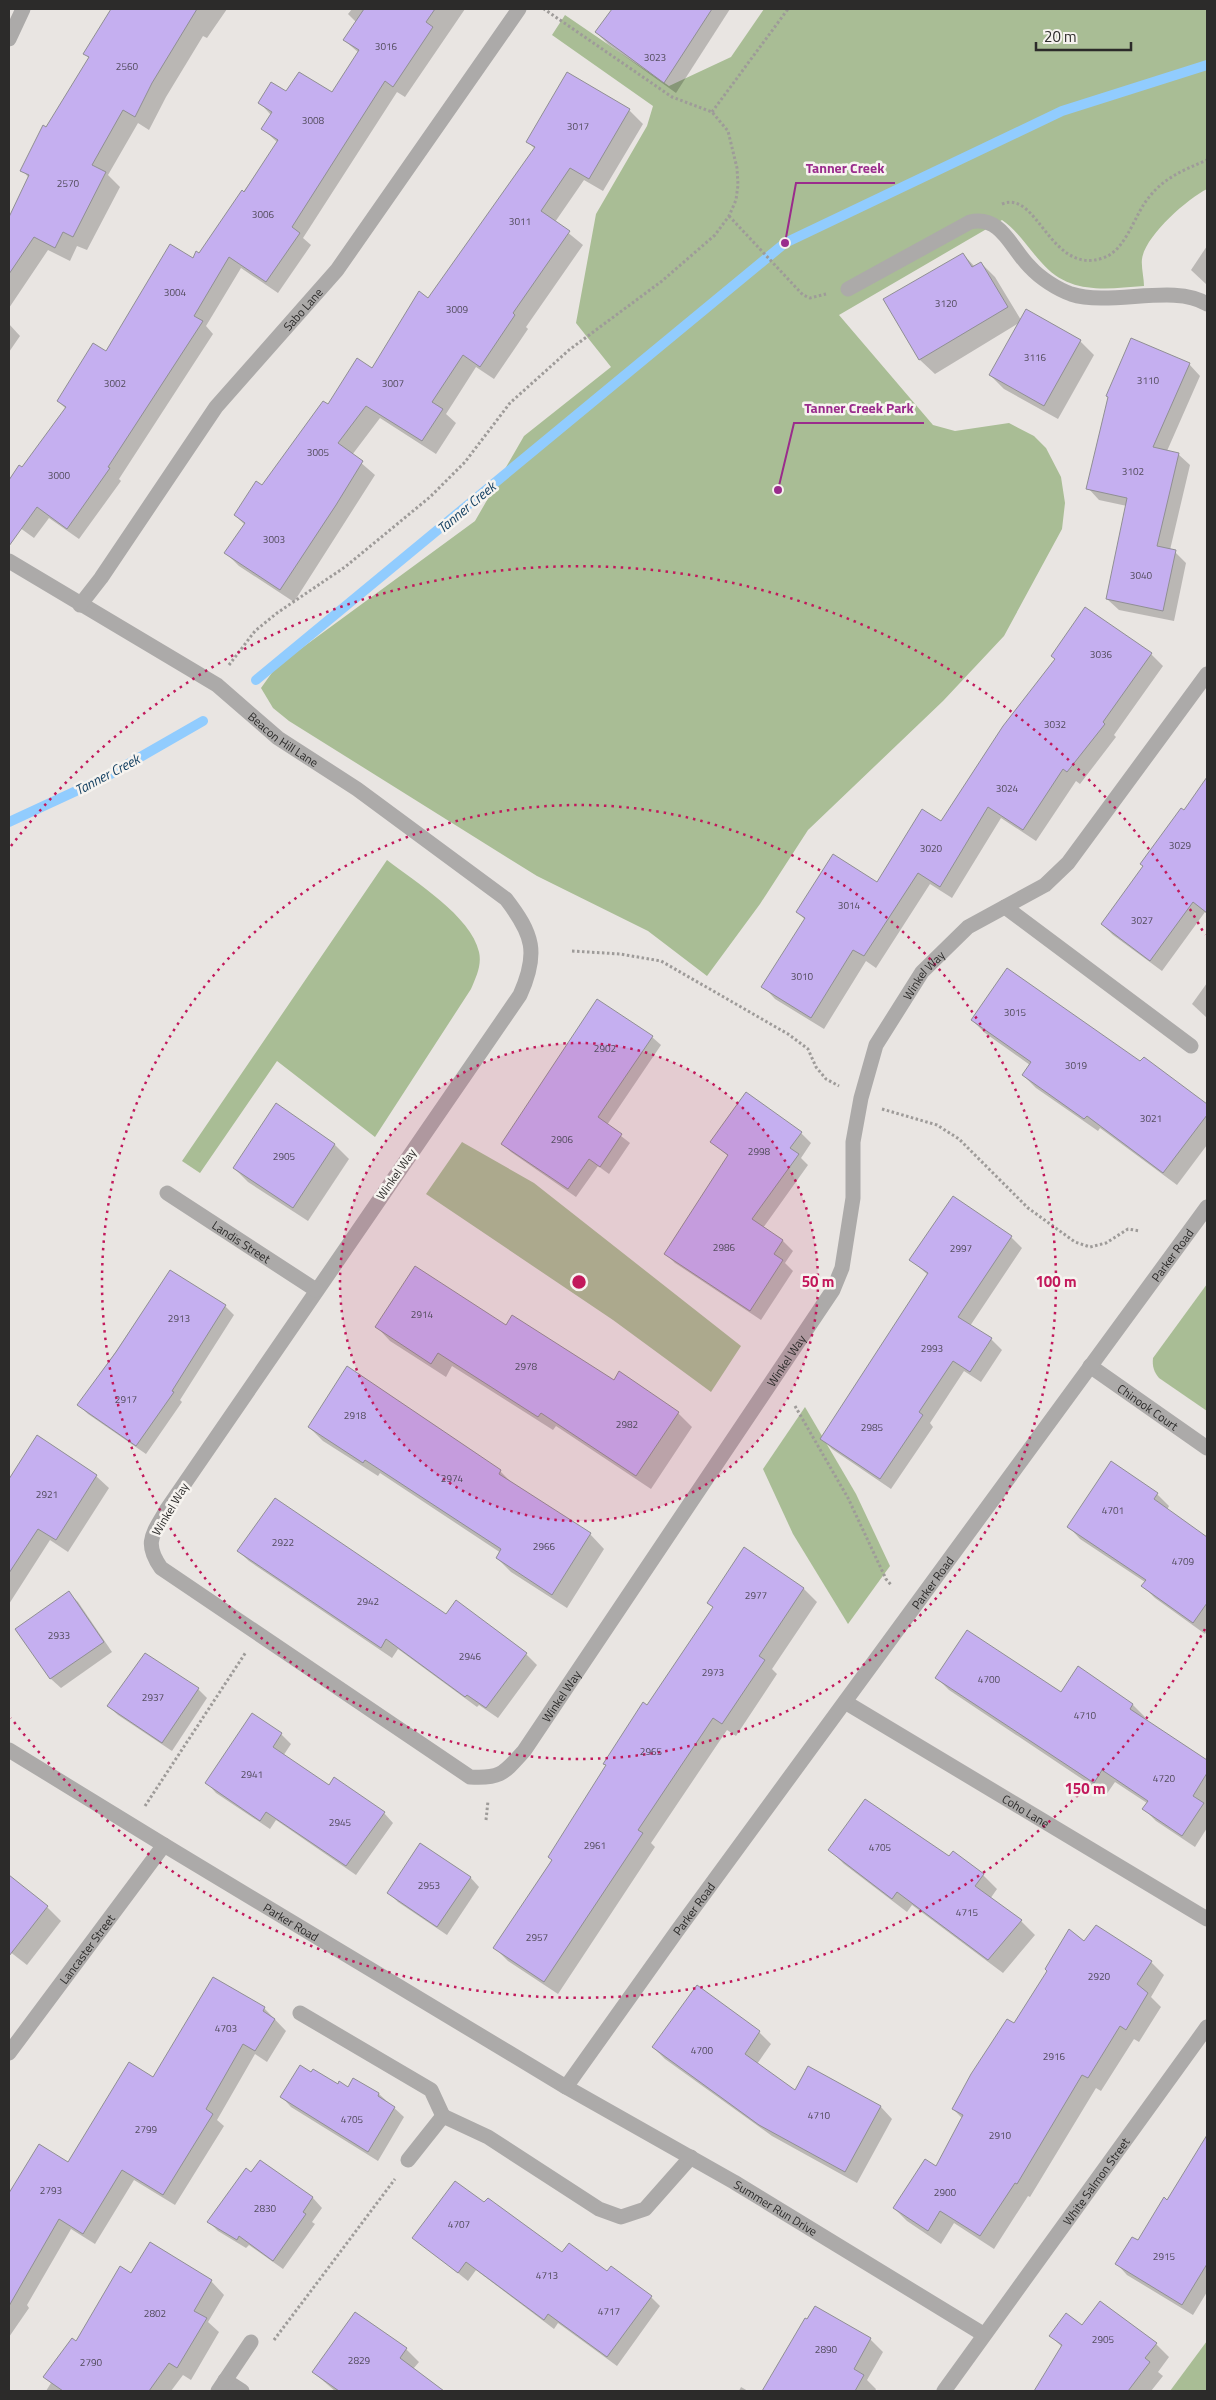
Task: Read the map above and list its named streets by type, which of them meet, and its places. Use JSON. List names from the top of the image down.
{
  "streets": {
    "street": [
      "Sabo Lane",
      "Beacon Hill Lane",
      "Winkel Way",
      "Landis Street",
      "Parker Road",
      "Chinook Court",
      "Coho Lane",
      "Lancaster Street",
      "White Salmon Street",
      "Summer Run Drive"
    ]
  },
  "crossings": [
    ["Sabo Lane", "Beacon Hill Lane"],
    ["Beacon Hill Lane", "Winkel Way"],
    ["Winkel Way", "Landis Street"],
    ["Parker Road", "Chinook Court"],
    ["Parker Road", "Coho Lane"],
    ["Parker Road", "Lancaster Street"],
    ["Parker Road", "Summer Run Drive"],
    ["White Salmon Street", "Summer Run Drive"]
  ],
  "water": ["Tanner Creek"],
  "places": ["Tanner Creek", "Tanner Creek Park"],
  "house_numbers": [
    "3016",
    "3023",
    "2560",
    "3008",
    "3017",
    "2570",
    "3006",
    "3011",
    "3004",
    "3120",
    "3009",
    "3116",
    "3110",
    "3002",
    "3007",
    "3005",
    "3102",
    "3000",
    "3003",
    "3040",
    "3036",
    "3032",
    "3024",
    "3029",
    "3020",
    "3014",
    "3027",
    "3010",
    "3015",
    "2902",
    "3019",
    "3021",
    "2906",
    "2998",
    "2905",
    "2986",
    "2997",
    "2914",
    "2913",
    "2993",
    "2978",
    "2917",
    "2918",
    "2982",
    "2985",
    "2974",
    "2921",
    "4701",
    "2922",
    "2966",
    "4709",
    "2977",
    "2942",
    "2933",
    "2946",
    "2973",
    "4700",
    "2937",
    "4710",
    "2965",
    "2941",
    "4720",
    "2945",
    "2961",
    "4705",
    "2953",
    "4715",
    "2957",
    "2920",
    "4703",
    "4700",
    "2916",
    "4710",
    "4705",
    "2799",
    "2910",
    "2793",
    "2900",
    "2830",
    "4707",
    "2915",
    "4713",
    "4717",
    "2802",
    "2905",
    "2890",
    "2829",
    "2790"
  ],
  "scale_bar": "20 m",
  "rings": ["50 m", "100 m", "150 m"]
}
